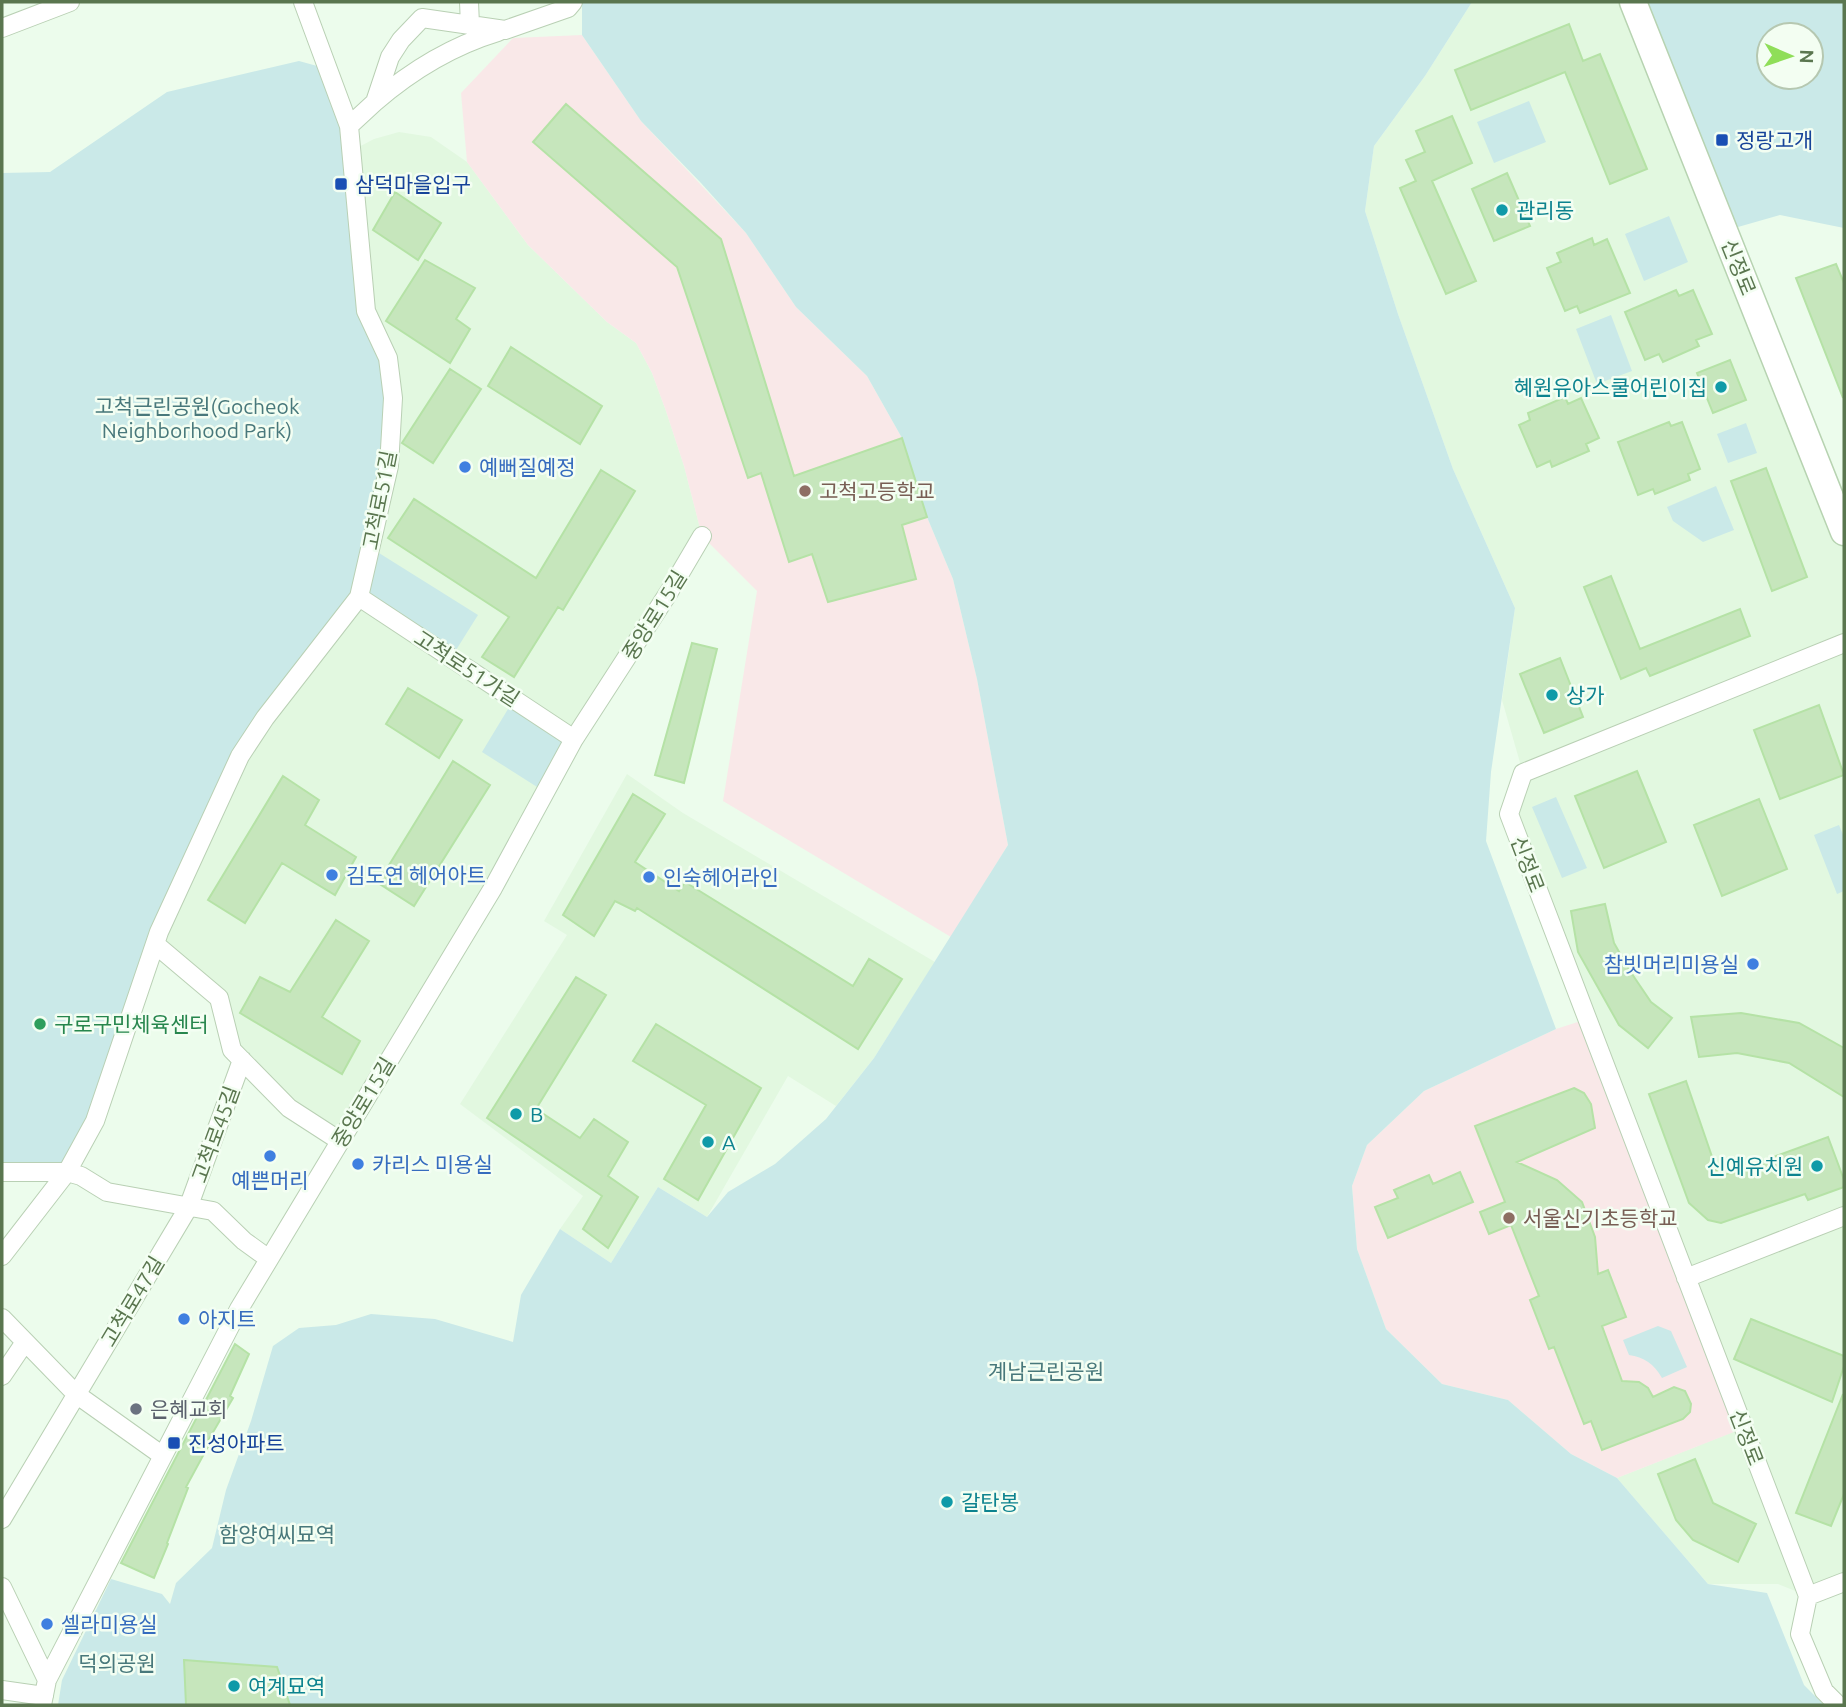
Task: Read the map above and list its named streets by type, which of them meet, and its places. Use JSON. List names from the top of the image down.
{
  "streets": {
    "main road": ["신정로"],
    "street": [
      "고척로51길",
      "중앙로15길",
      "고척로51가길",
      "고척로45길",
      "고척로47길"
    ]
  },
  "crossings": [
    ["고척로51길", "고척로51가길"],
    ["고척로51길", "고척로45길"],
    ["중앙로15길", "고척로51가길"],
    ["중앙로15길", "고척로45길"],
    ["고척로45길", "고척로47길"]
  ],
  "parks": [
    "고척근린공원(Gocheok Neighborhood Park)",
    "계남근린공원",
    "함양여씨묘역",
    "덕의공원"
  ],
  "places": {
    "transit": ["정랑고개", "삼덕마을입구", "진성아파트"],
    "other": [
      "관리동",
      "혜원유아스쿨어린이집",
      "예뻐질예정",
      "고척고등학교",
      "상가",
      "김도연 헤어아트",
      "인숙헤어라인",
      "참빗머리미용실",
      "구로구민체육센터",
      "B",
      "A",
      "예쁜머리",
      "카리스 미용실",
      "신예유치원",
      "서울신기초등학교",
      "아지트",
      "은혜교회",
      "갈탄봉",
      "셀라미용실",
      "여계묘역"
    ]
  },
  "north": "right"
}
